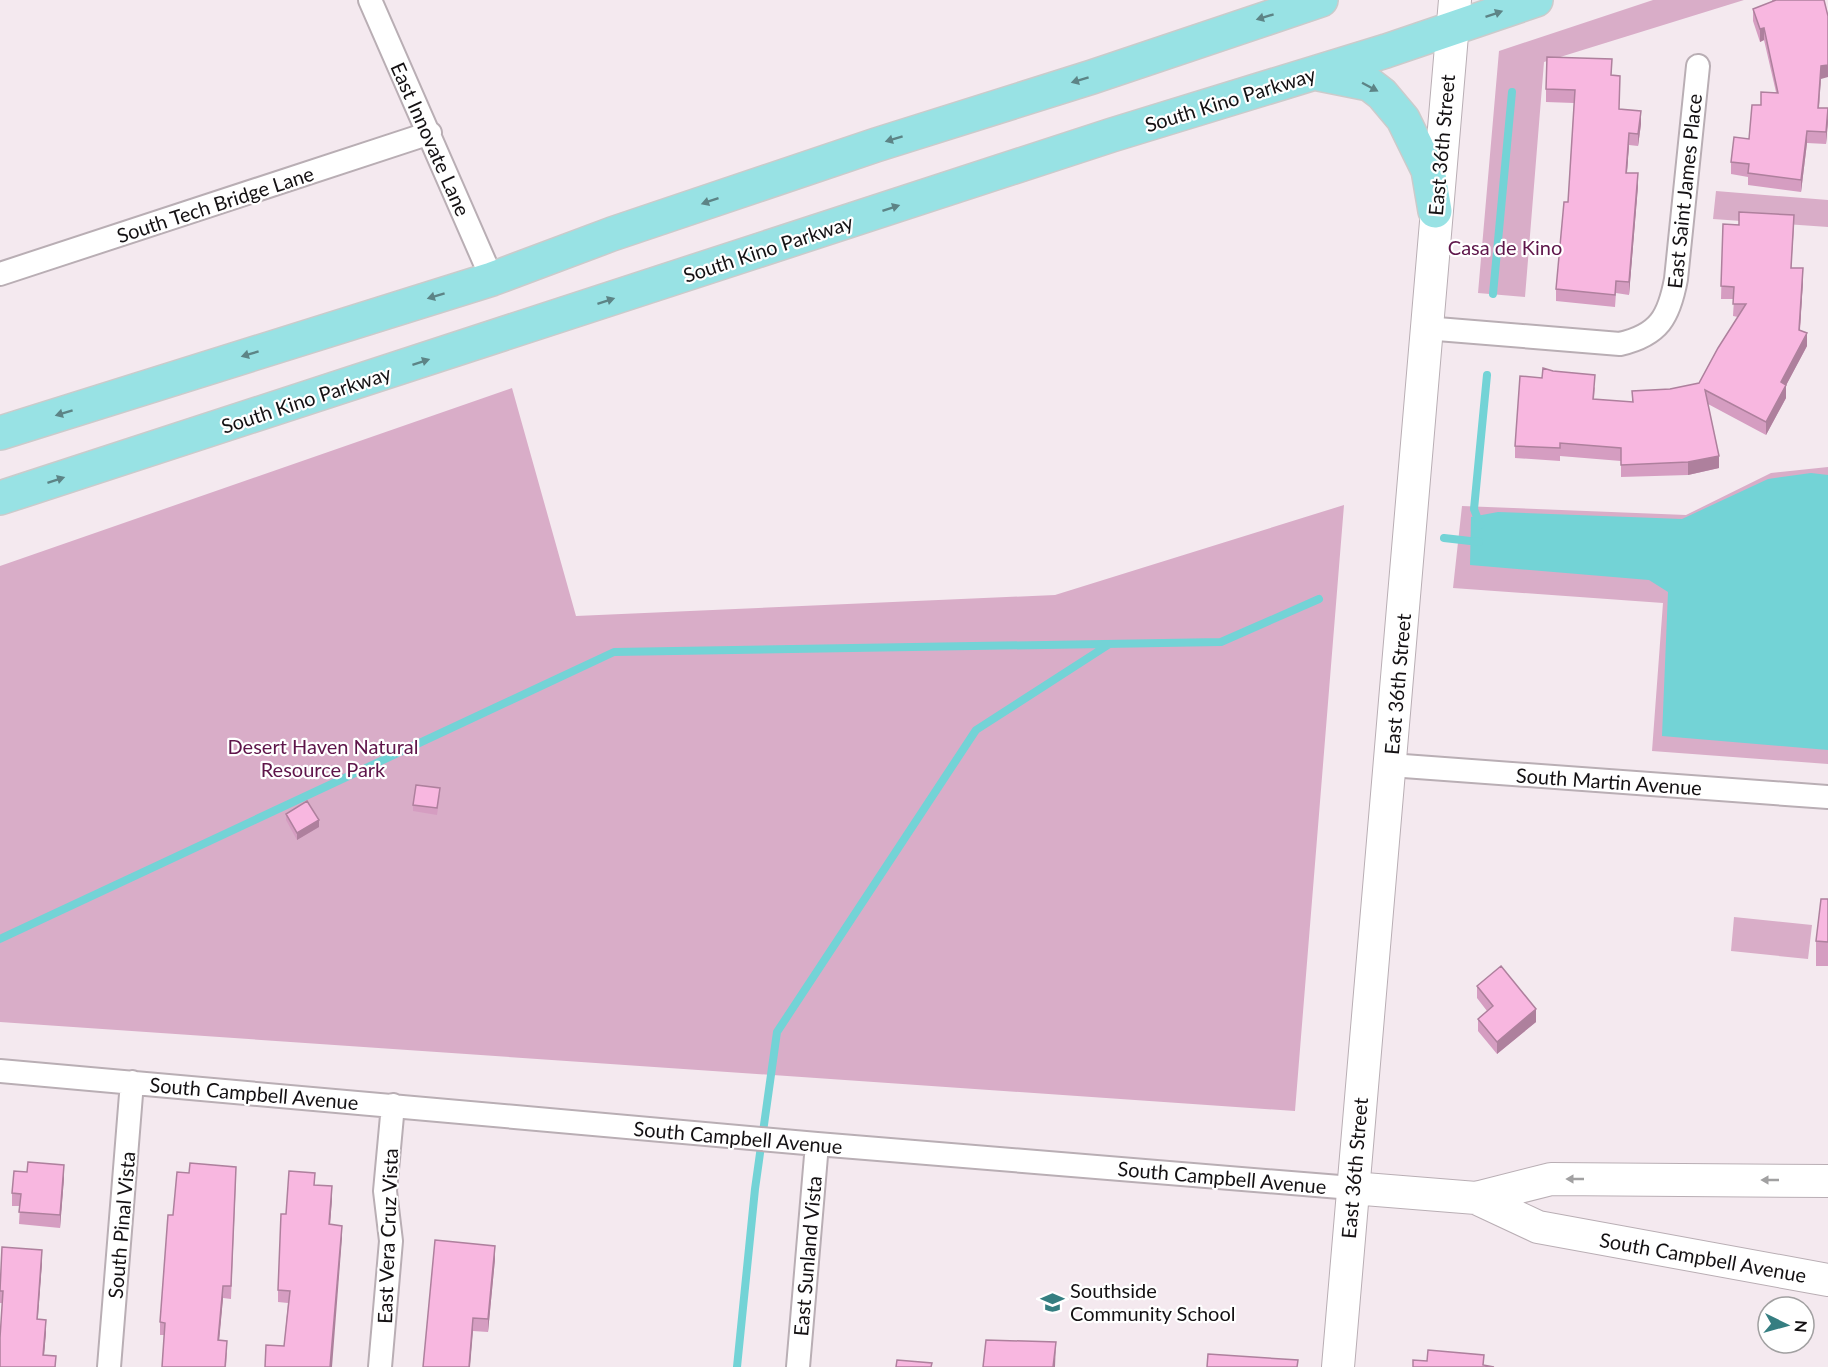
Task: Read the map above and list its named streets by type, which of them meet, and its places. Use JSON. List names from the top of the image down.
{
  "streets": {
    "main road": ["South Kino Parkway", "East 36th Street", "South Campbell Avenue"],
    "street": [
      "East Innovate Lane",
      "East Saint James Place",
      "South Tech Bridge Lane",
      "South Martin Avenue",
      "South Pinal Vista",
      "East Vera Cruz Vista",
      "East Sunland Vista"
    ]
  },
  "crossings": [
    ["South Kino Parkway", "East 36th Street"],
    ["East Innovate Lane", "South Tech Bridge Lane"],
    ["East 36th Street", "East Saint James Place"],
    ["East 36th Street", "South Martin Avenue"],
    ["East 36th Street", "South Campbell Avenue"],
    ["South Campbell Avenue", "South Pinal Vista"],
    ["South Campbell Avenue", "East Vera Cruz Vista"],
    ["South Campbell Avenue", "East Sunland Vista"]
  ],
  "parks": ["Casa de Kino", "Desert Haven Natural Resource Park"],
  "places": {
    "school or university": ["Southside Community School"]
  },
  "north": "right"
}
